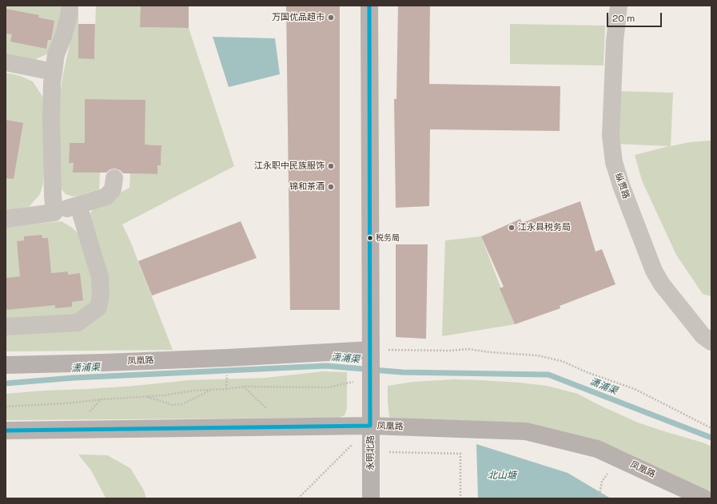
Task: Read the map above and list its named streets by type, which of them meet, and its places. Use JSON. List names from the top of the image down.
{
  "streets": {
    "main road": ["凤凰路", "永明北路"],
    "street": ["纵贯路"]
  },
  "crossings": [
    ["凤凰路", "永明北路"]
  ],
  "water": ["潇浦渠", "北山塘"],
  "places": [
    "万国优品超市",
    "江永职中民族服饰",
    "锦和茶酒",
    "江永县税务局",
    "税务局"
  ],
  "scale_bar": "20 m"
}
